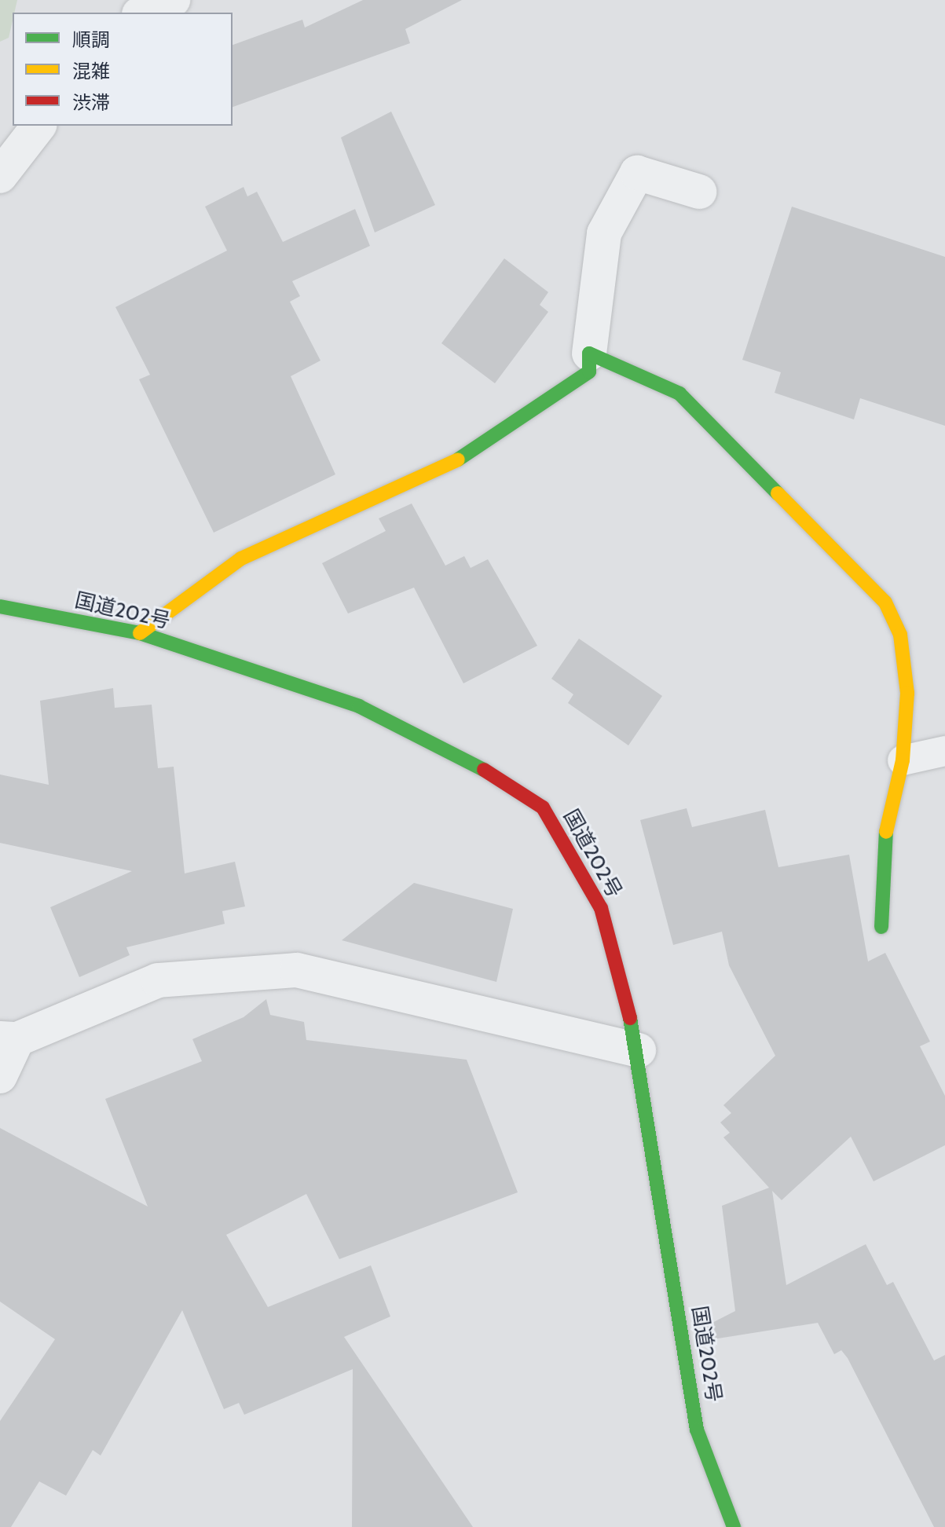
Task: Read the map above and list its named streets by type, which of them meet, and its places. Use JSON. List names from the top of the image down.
{
  "streets": {
    "main road": ["国道202号"]
  },
  "legend": ["順調", "混雑", "渋滞"]
}
